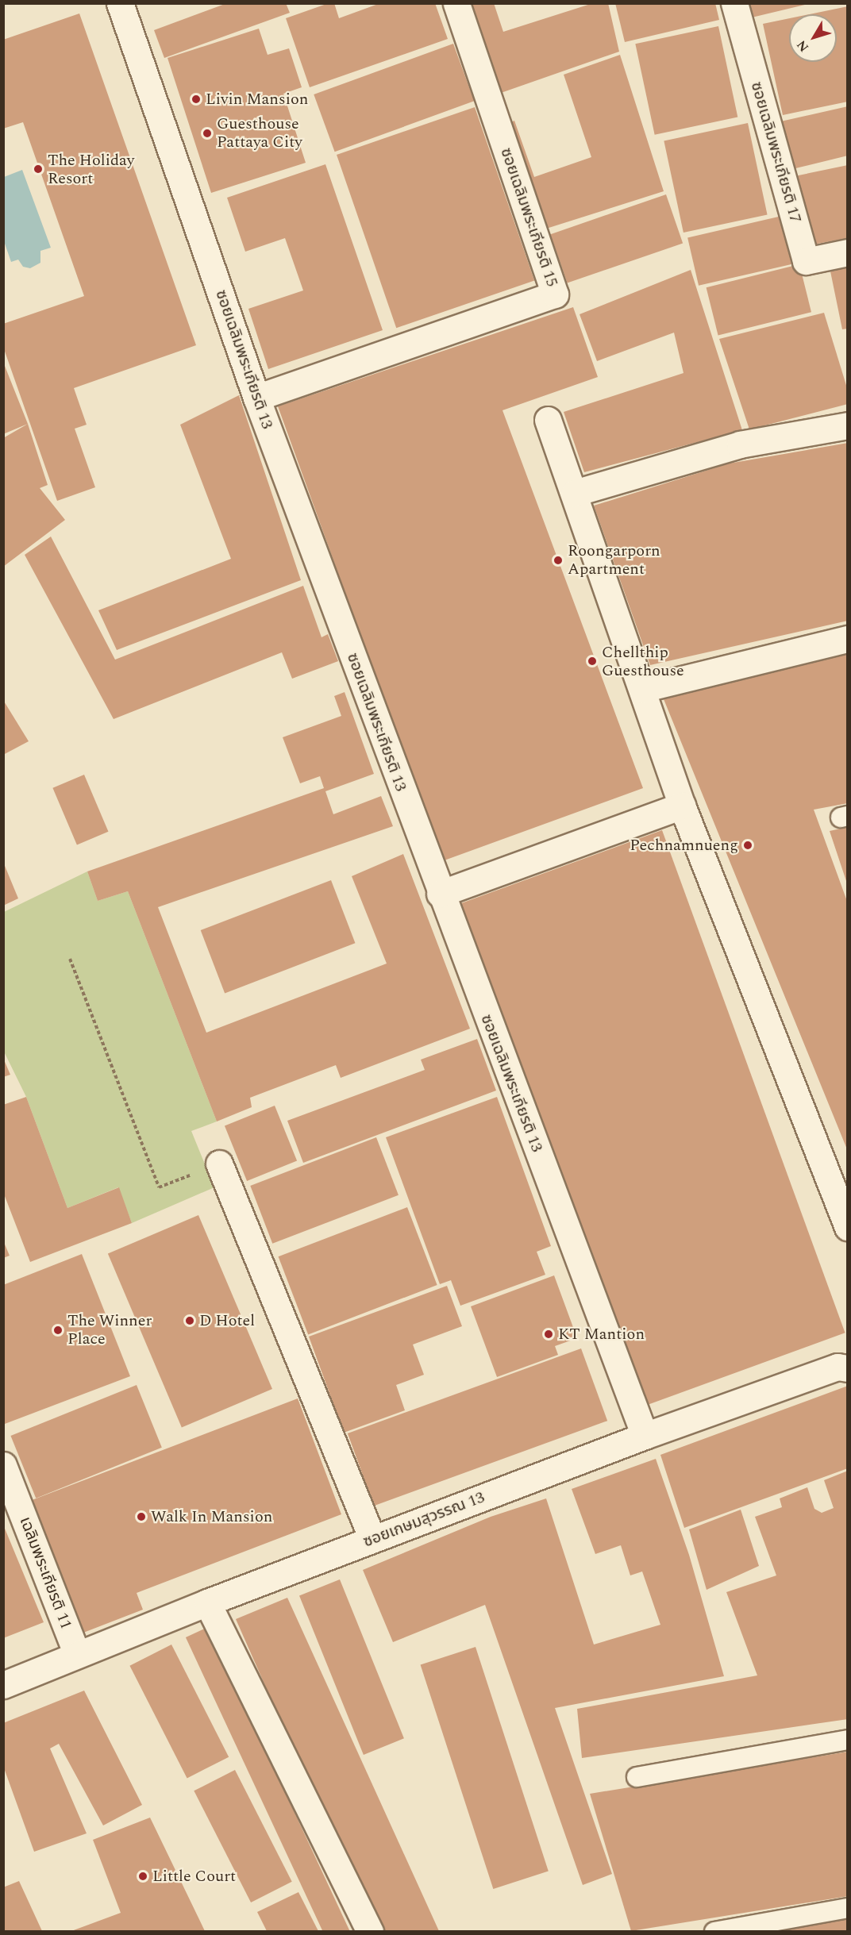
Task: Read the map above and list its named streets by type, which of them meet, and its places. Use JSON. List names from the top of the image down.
{
  "streets": {
    "street": [
      "ซอยเฉลิมพระเกียรติ 17",
      "ซอยเฉลิมพระเกียรติ 15",
      "ซอยเฉลิมพระเกียรติ 13",
      "ซอยเกษมสุวรรณ 13",
      "เฉลิมพระเกียรติ 11"
    ]
  },
  "crossings": [
    ["ซอยเฉลิมพระเกียรติ 15", "ซอยเฉลิมพระเกียรติ 13"],
    ["ซอยเฉลิมพระเกียรติ 13", "ซอยเกษมสุวรรณ 13"],
    ["ซอยเกษมสุวรรณ 13", "เฉลิมพระเกียรติ 11"]
  ],
  "places": [
    "Livin Mansion",
    "Guesthouse Pattaya City",
    "The Holiday Resort",
    "Roongarporn Apartment",
    "Chellthip Guesthouse",
    "Pechnamnueng",
    "D Hotel",
    "The Winner Place",
    "KT Mantion",
    "Walk In Mansion",
    "Little Court"
  ],
  "north": "bottom left"
}
